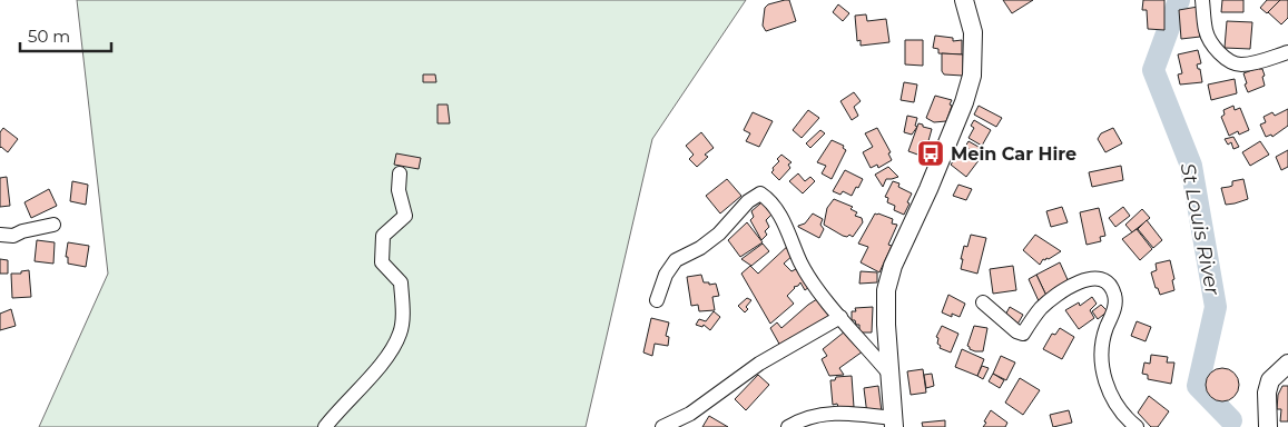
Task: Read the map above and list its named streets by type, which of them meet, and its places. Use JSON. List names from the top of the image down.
{
  "water": ["St Louis River"],
  "places": {
    "bus stop": ["Mein Car Hire"]
  },
  "scale_bar": "50 m"
}
